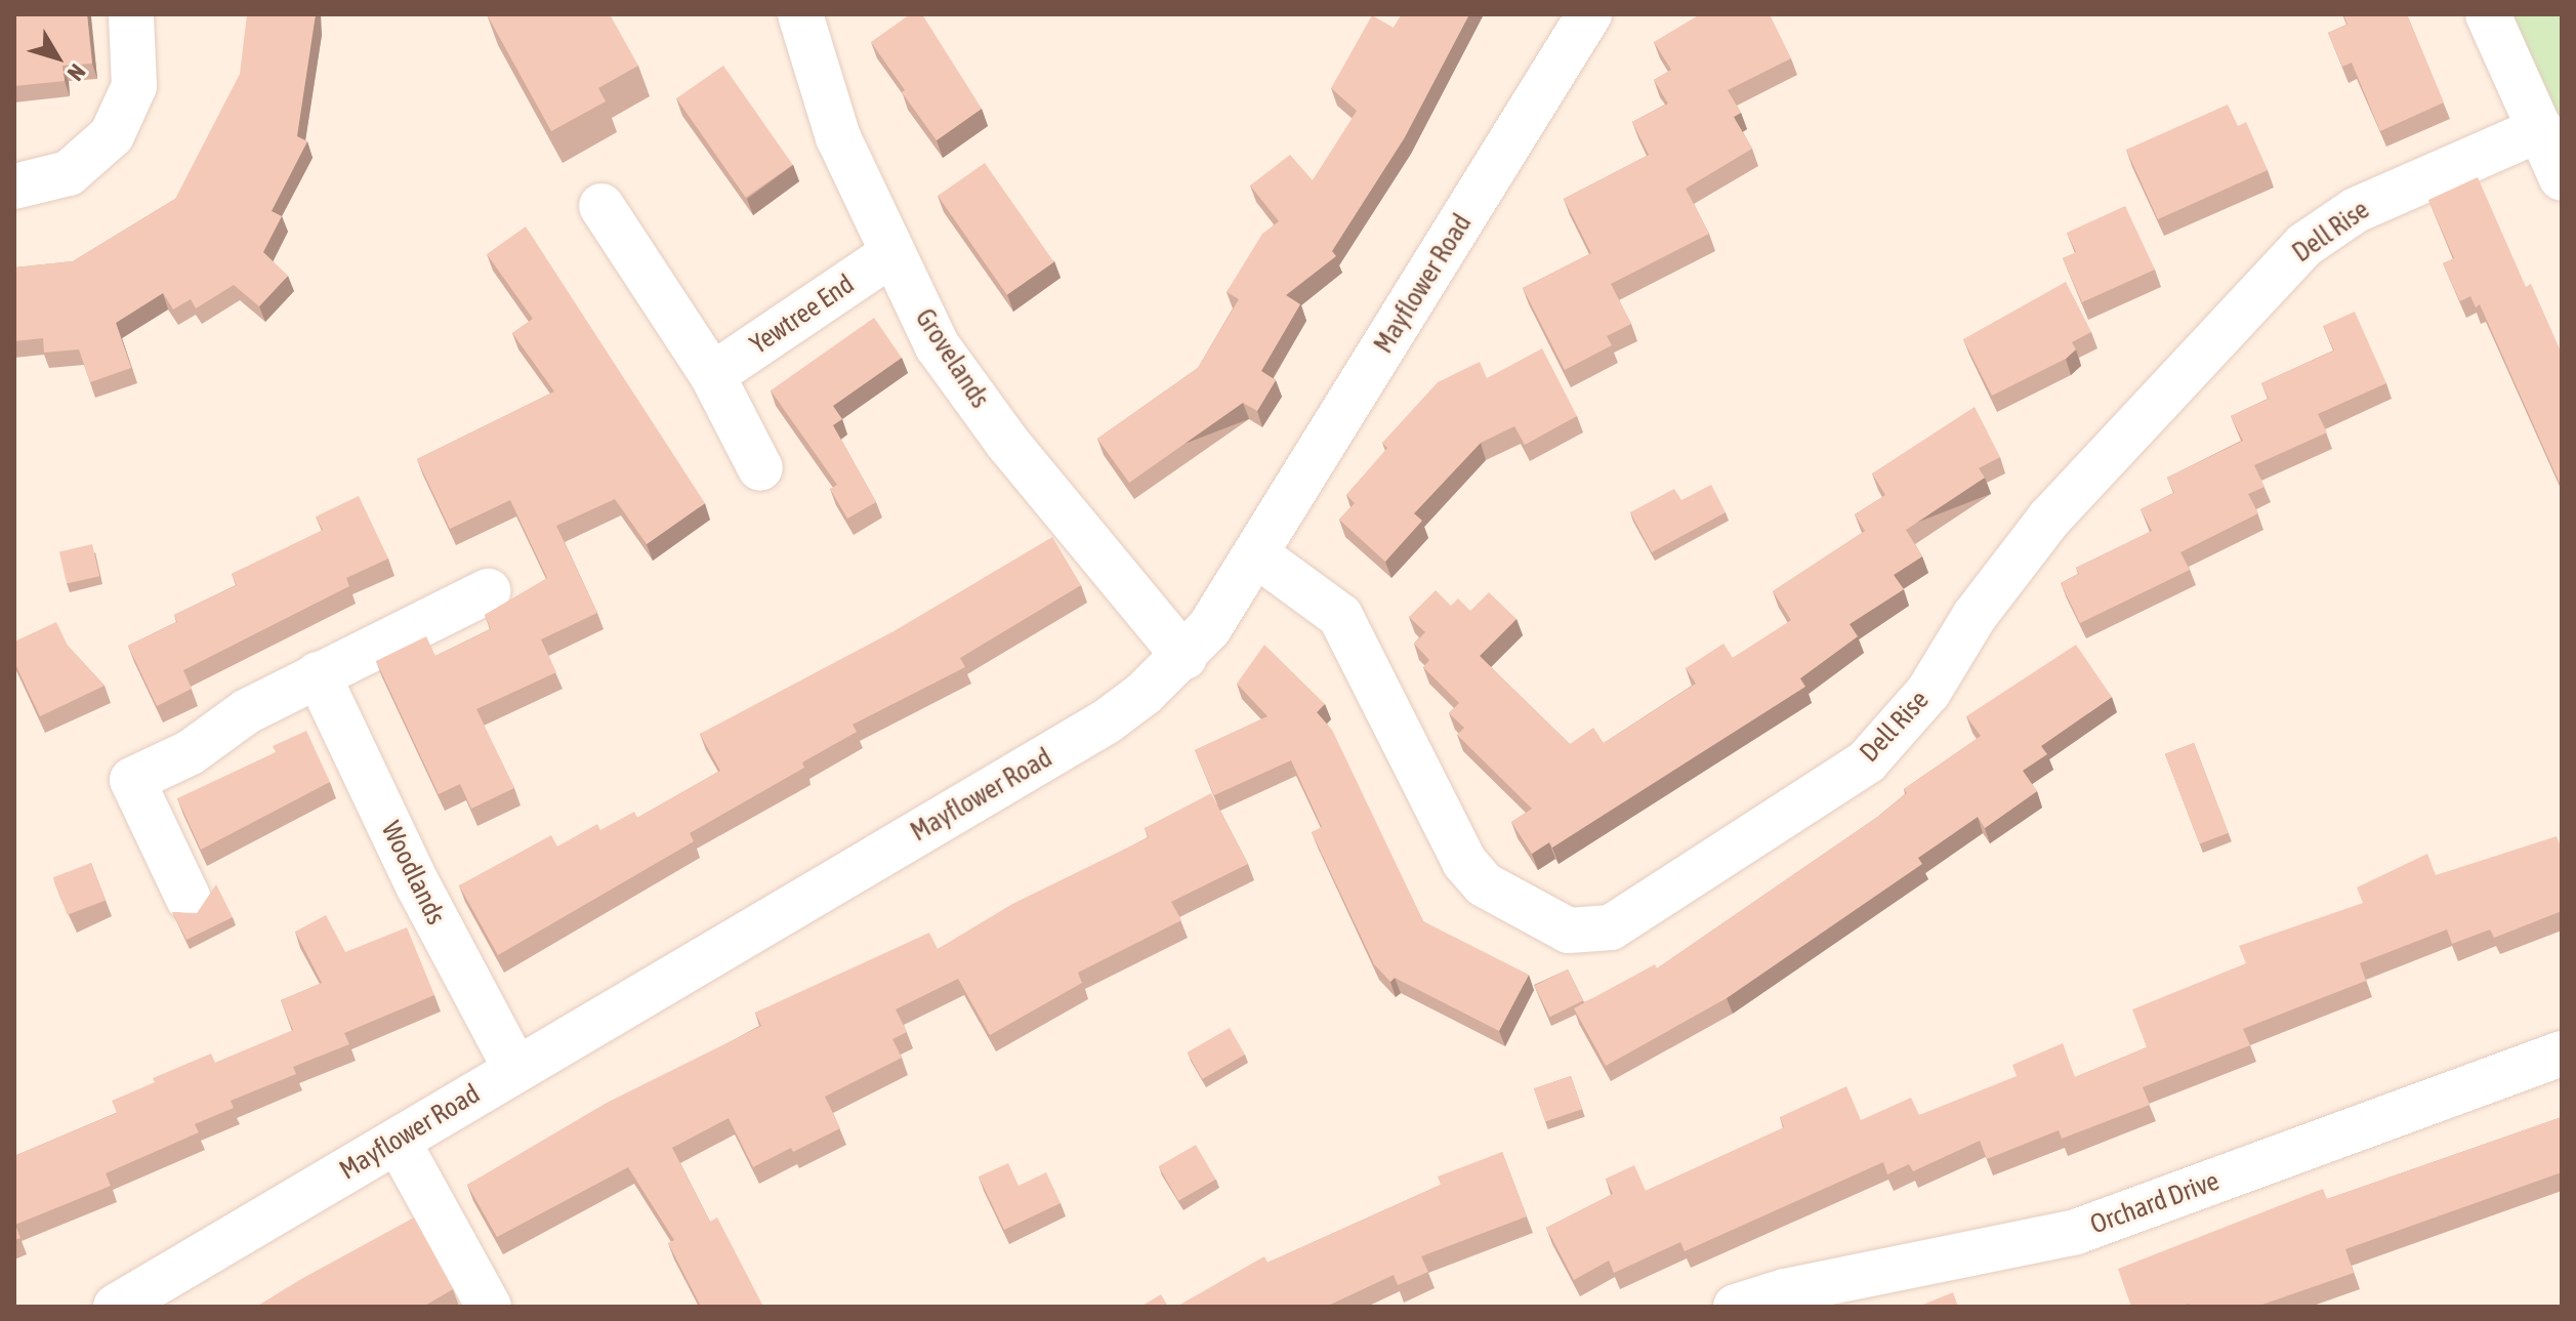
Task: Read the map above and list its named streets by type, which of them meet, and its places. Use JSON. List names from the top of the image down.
{
  "streets": {
    "street": [
      "Dell Rise",
      "Mayflower Road",
      "Yewtree End",
      "Grovelands",
      "Woodlands",
      "Orchard Drive"
    ]
  },
  "crossings": [
    ["Dell Rise", "Mayflower Road"],
    ["Mayflower Road", "Grovelands"],
    ["Mayflower Road", "Woodlands"],
    ["Yewtree End", "Grovelands"]
  ],
  "north": "bottom right"
}
